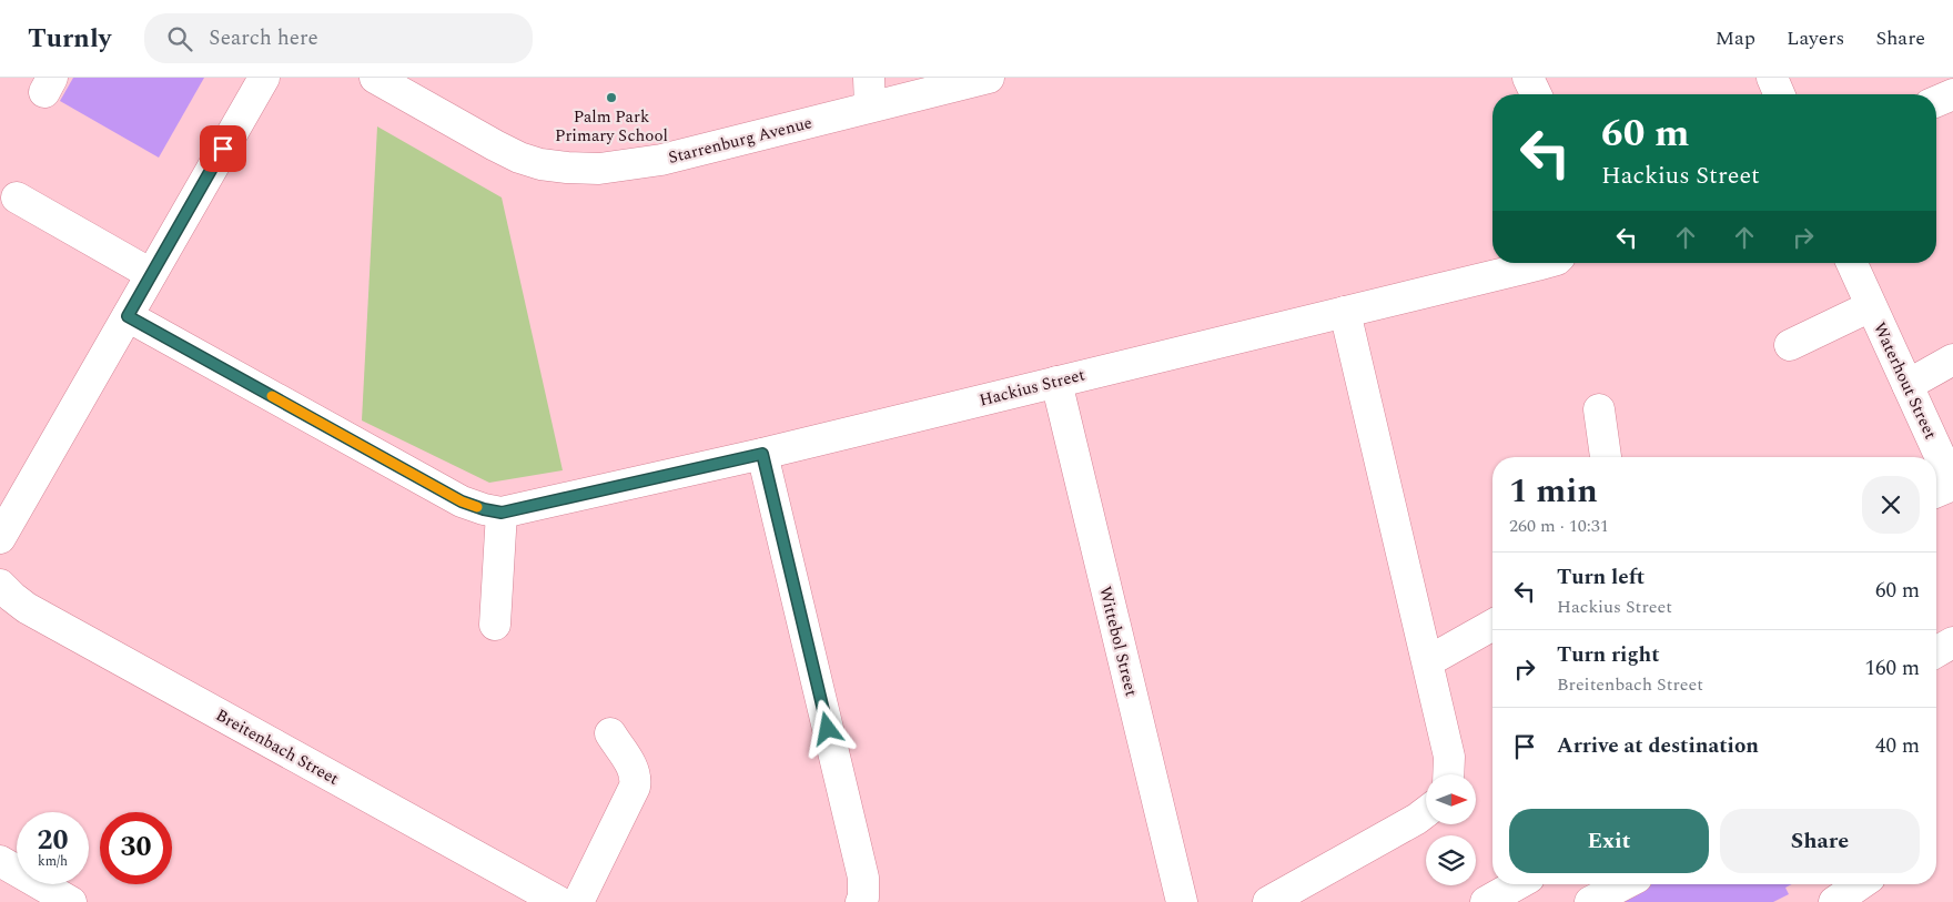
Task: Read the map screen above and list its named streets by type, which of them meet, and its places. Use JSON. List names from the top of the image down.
{
  "streets": {
    "street": [
      "Starrenburg Avenue",
      "Waterhout Street",
      "Hackius Street",
      "Wittebol Street",
      "Breitenbach Street"
    ]
  },
  "crossings": [
    ["Hackius Street", "Wittebol Street"]
  ],
  "places": ["Palm Park Primary School"],
  "north": "right",
  "page": {
    "header": "Turnly",
    "search": "Search here",
    "nav": ["Map", "Layers", "Share"],
    "turn": ["60 m", "Hackius Street"],
    "heading": ["1 min", "260 m · 10:31"],
    "list": [
      {
        "name": "Turn left",
        "note": "Hackius Street",
        "value": "60 m"
      },
      {
        "name": "Turn right",
        "note": "Breitenbach Street",
        "value": "160 m"
      },
      {
        "name": "Arrive at destination",
        "value": "40 m"
      }
    ],
    "buttons": ["Exit", "Share"],
    "speed": "20 km/h",
    "limit": "30"
  }
}
